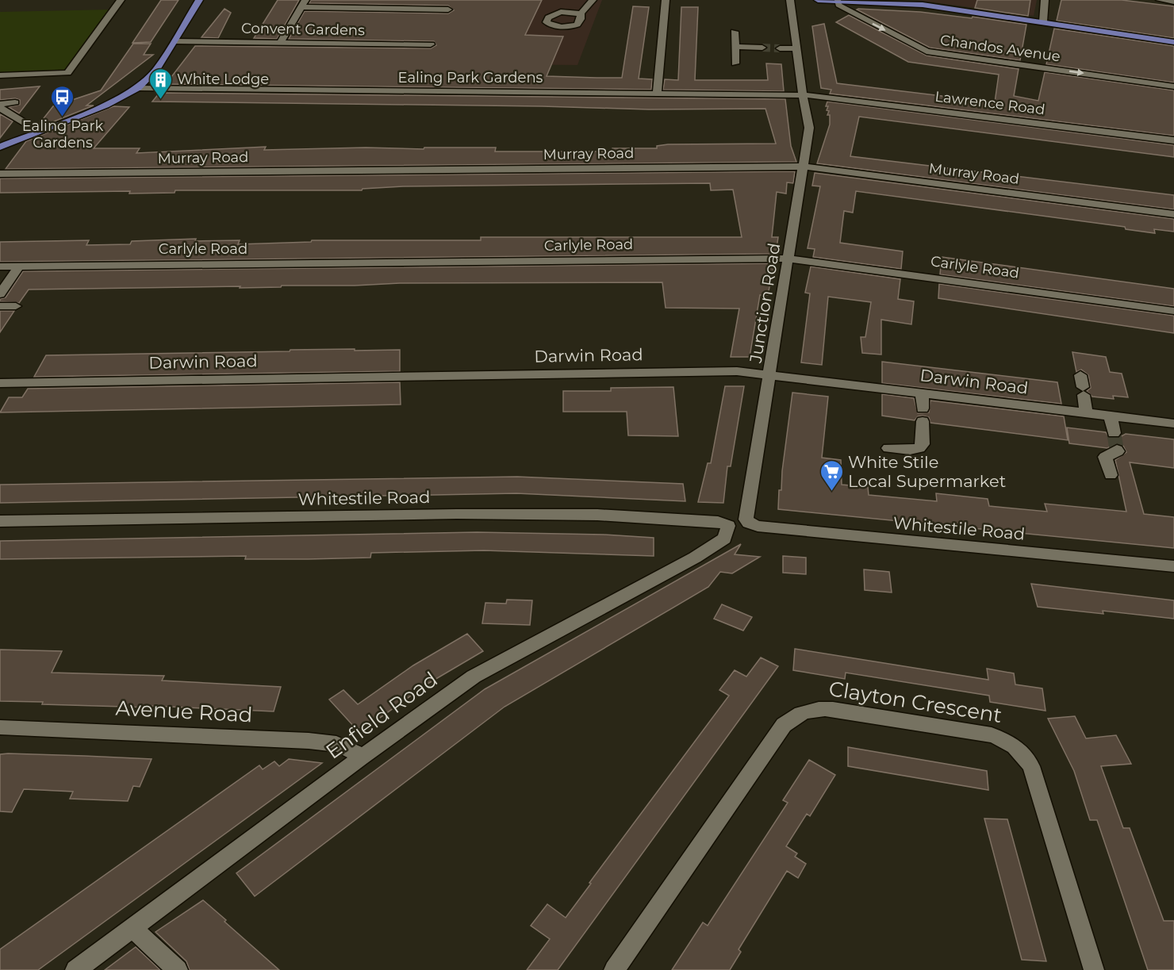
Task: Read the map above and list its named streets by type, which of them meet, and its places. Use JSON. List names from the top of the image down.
{
  "streets": {
    "street": [
      "Convent Gardens",
      "Chandos Avenue",
      "Ealing Park Gardens",
      "Lawrence Road",
      "Murray Road",
      "Carlyle Road",
      "Junction Road",
      "Darwin Road",
      "Whitestile Road",
      "Clayton Crescent",
      "Avenue Road",
      "Enfield Road"
    ]
  },
  "crossings": [
    ["Ealing Park Gardens", "Lawrence Road"],
    ["Ealing Park Gardens", "Junction Road"],
    ["Lawrence Road", "Junction Road"],
    ["Murray Road", "Junction Road"],
    ["Carlyle Road", "Junction Road"],
    ["Junction Road", "Darwin Road"],
    ["Junction Road", "Whitestile Road"],
    ["Whitestile Road", "Enfield Road"],
    ["Avenue Road", "Enfield Road"]
  ],
  "one_way": ["Chandos Avenue"],
  "places": {
    "building": ["White Lodge"],
    "bus stop": ["Ealing Park Gardens"],
    "supermarket": ["White Stile Local Supermarket"]
  }
}
